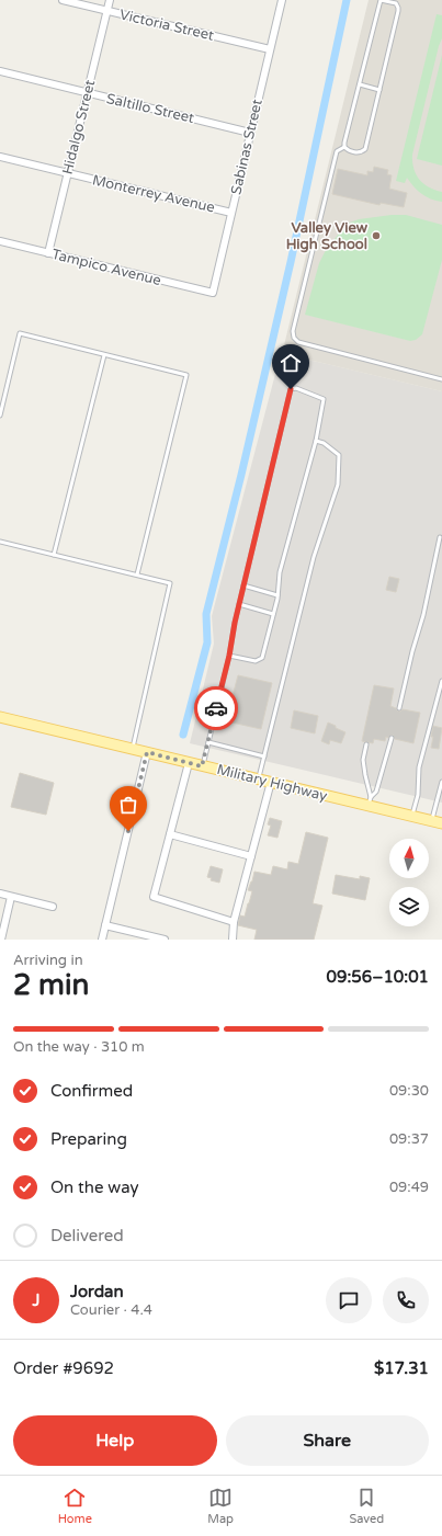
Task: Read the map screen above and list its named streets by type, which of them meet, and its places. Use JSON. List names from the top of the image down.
{
  "streets": {
    "main road": ["Military Highway"],
    "street": [
      "Victoria Street",
      "Saltillo Street",
      "Hidalgo Street",
      "Sabinas Street",
      "Monterrey Avenue",
      "Tampico Avenue"
    ]
  },
  "crossings": [
    ["Victoria Street", "Hidalgo Street"],
    ["Victoria Street", "Sabinas Street"],
    ["Saltillo Street", "Hidalgo Street"],
    ["Saltillo Street", "Sabinas Street"],
    ["Hidalgo Street", "Monterrey Avenue"],
    ["Hidalgo Street", "Tampico Avenue"],
    ["Sabinas Street", "Monterrey Avenue"],
    ["Sabinas Street", "Tampico Avenue"]
  ],
  "places": ["Valley View High School"],
  "north": "top",
  "page": {
    "heading": ["2 min", "Arriving in", "09:56–10:01"],
    "panel": [
      "Jordan",
      "Courier · 4.4",
      "Order #9692",
      "$17.31"
    ],
    "bar": "On the way · 310 m",
    "list": [
      ["Confirmed", "09:30"],
      ["Preparing", "09:37"],
      ["On the way", "09:49"],
      "Delivered"
    ],
    "round": "J",
    "buttons": ["Help", "Share"],
    "tabs": ["Home", "Map", "Saved"]
  }
}
